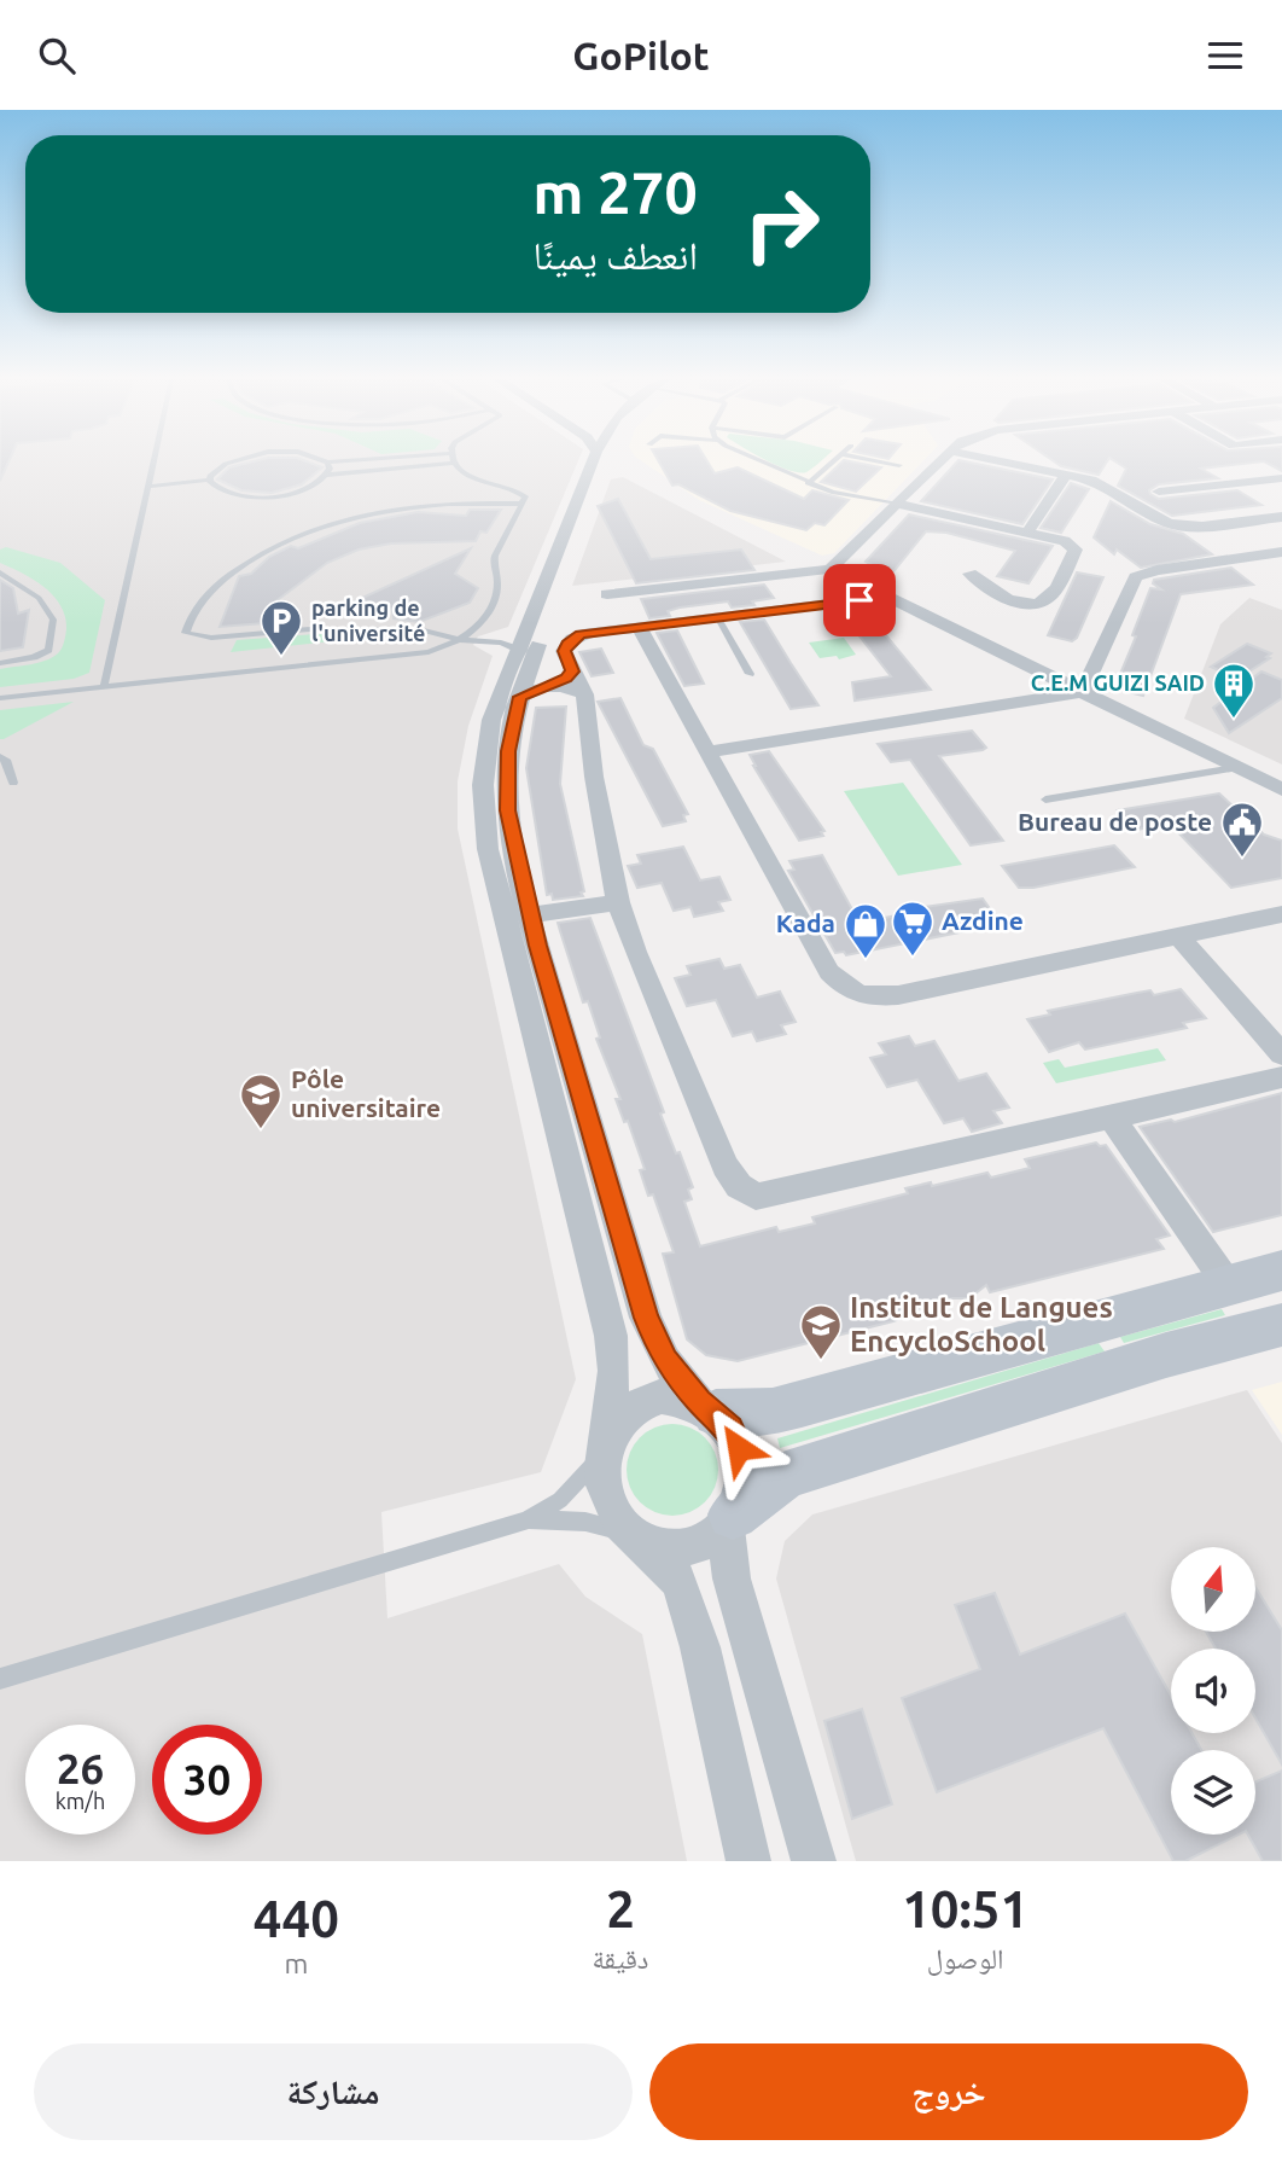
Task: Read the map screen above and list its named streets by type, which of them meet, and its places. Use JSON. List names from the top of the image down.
{
  "places": {
    "parking": ["parking de l'université"],
    "building": ["C.E.M GUIZI SAID"],
    "public building": ["Bureau de poste"],
    "supermarket": ["Azdine"],
    "shop": ["Kada"],
    "school or university": ["Pôle universitaire", "Institut de Langues EncycloSchool"]
  },
  "north": "top",
  "page": {
    "header": "GoPilot",
    "turn": ["270 m", "انعطف يمينًا"],
    "speed": "26 km/h",
    "limit": "30",
    "eta": [
      "10:51",
      "الوصول",
      "2",
      "دقيقة",
      "440",
      "m"
    ],
    "buttons": ["خروج", "مشاركة"]
  }
}
